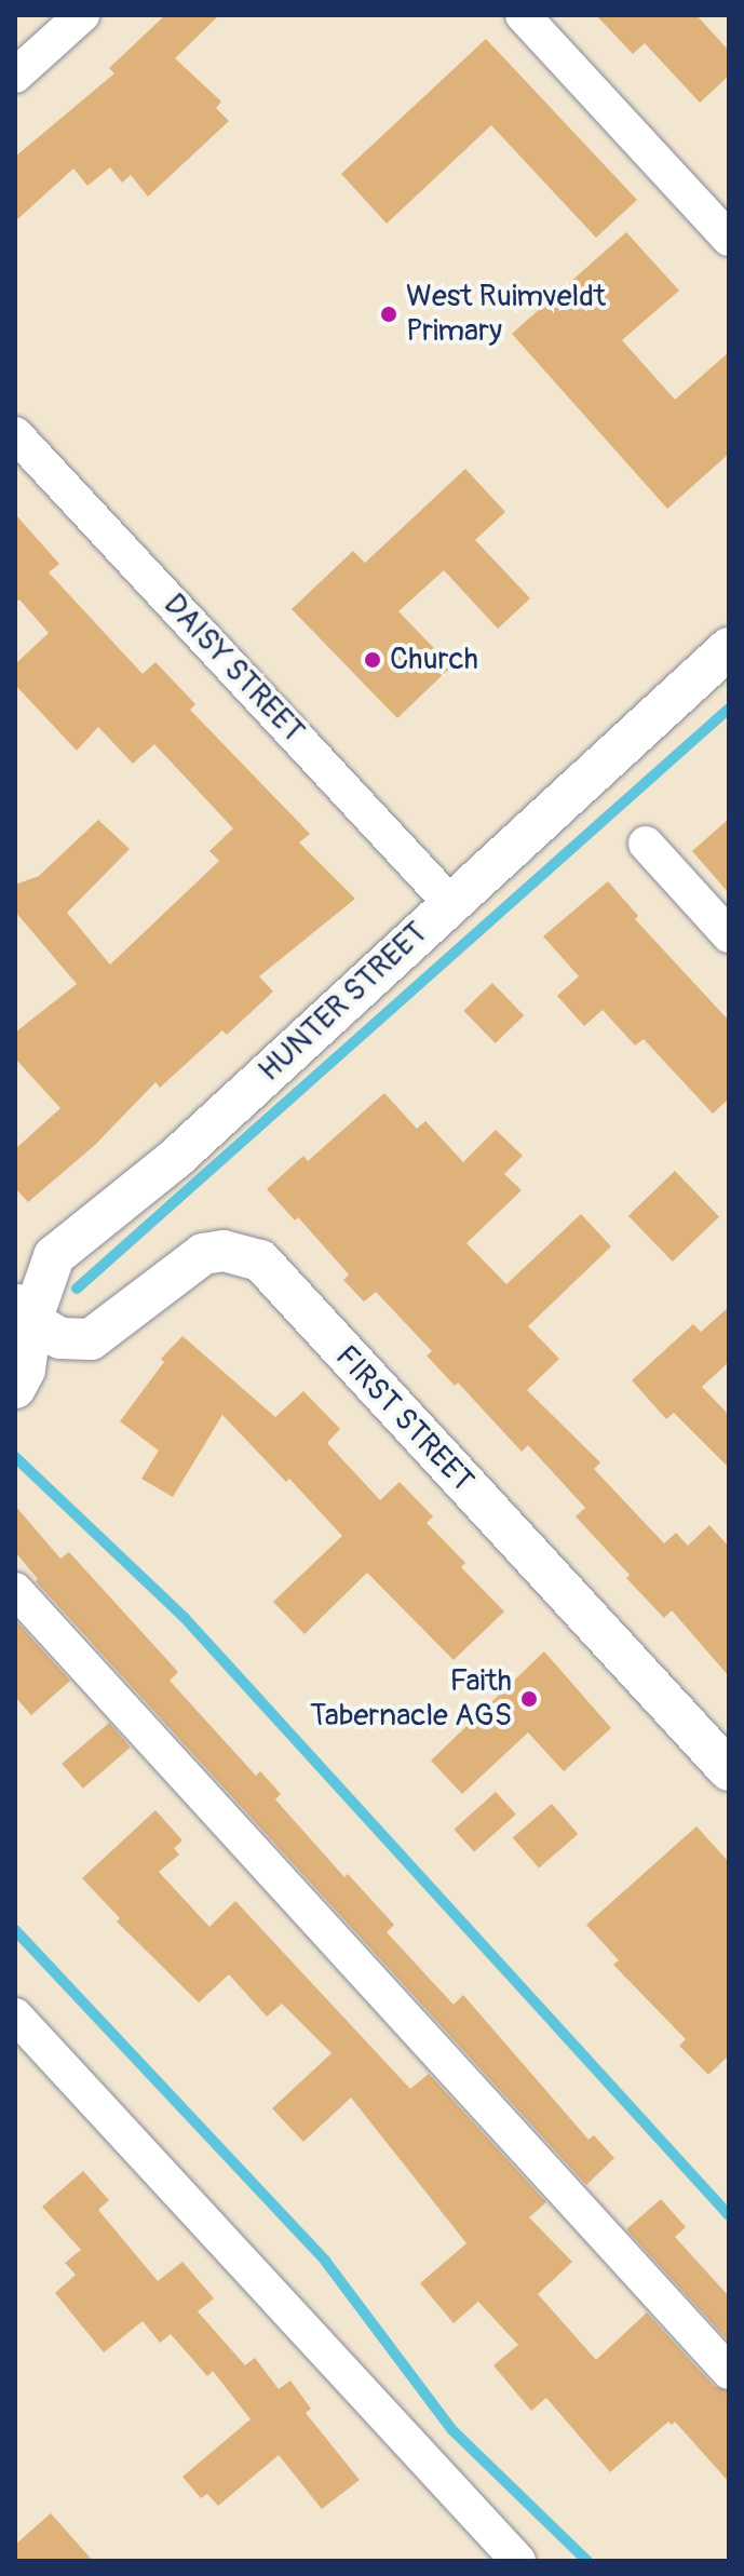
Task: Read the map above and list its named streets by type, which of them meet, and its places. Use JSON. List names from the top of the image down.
{
  "streets": {
    "street": ["DAISY STREET", "HUNTER STREET", "FIRST STREET"]
  },
  "crossings": [
    ["DAISY STREET", "HUNTER STREET"],
    ["HUNTER STREET", "FIRST STREET"]
  ],
  "places": ["West Ruimveldt Primary", "Church", "Faith Tabernacle AGS"]
}
